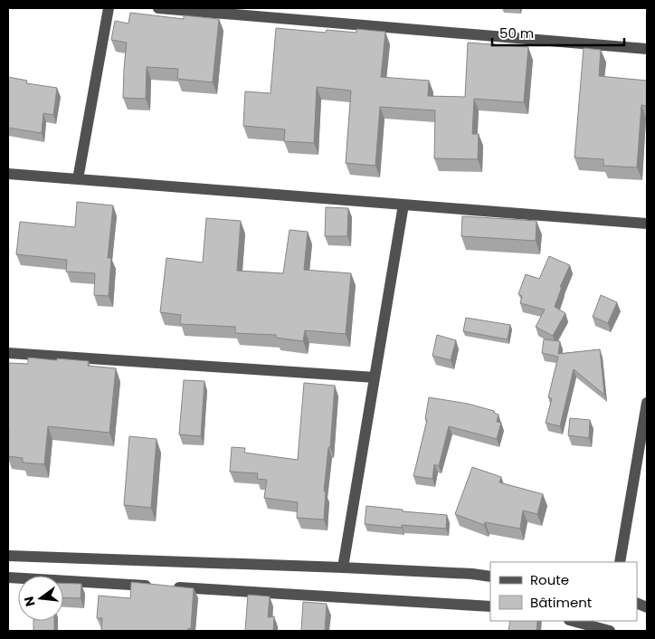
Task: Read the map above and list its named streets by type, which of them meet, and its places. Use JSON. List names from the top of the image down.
{
  "legend": ["Route", "Bâtiment"],
  "scale_bar": "50 m",
  "north": "left"
}
